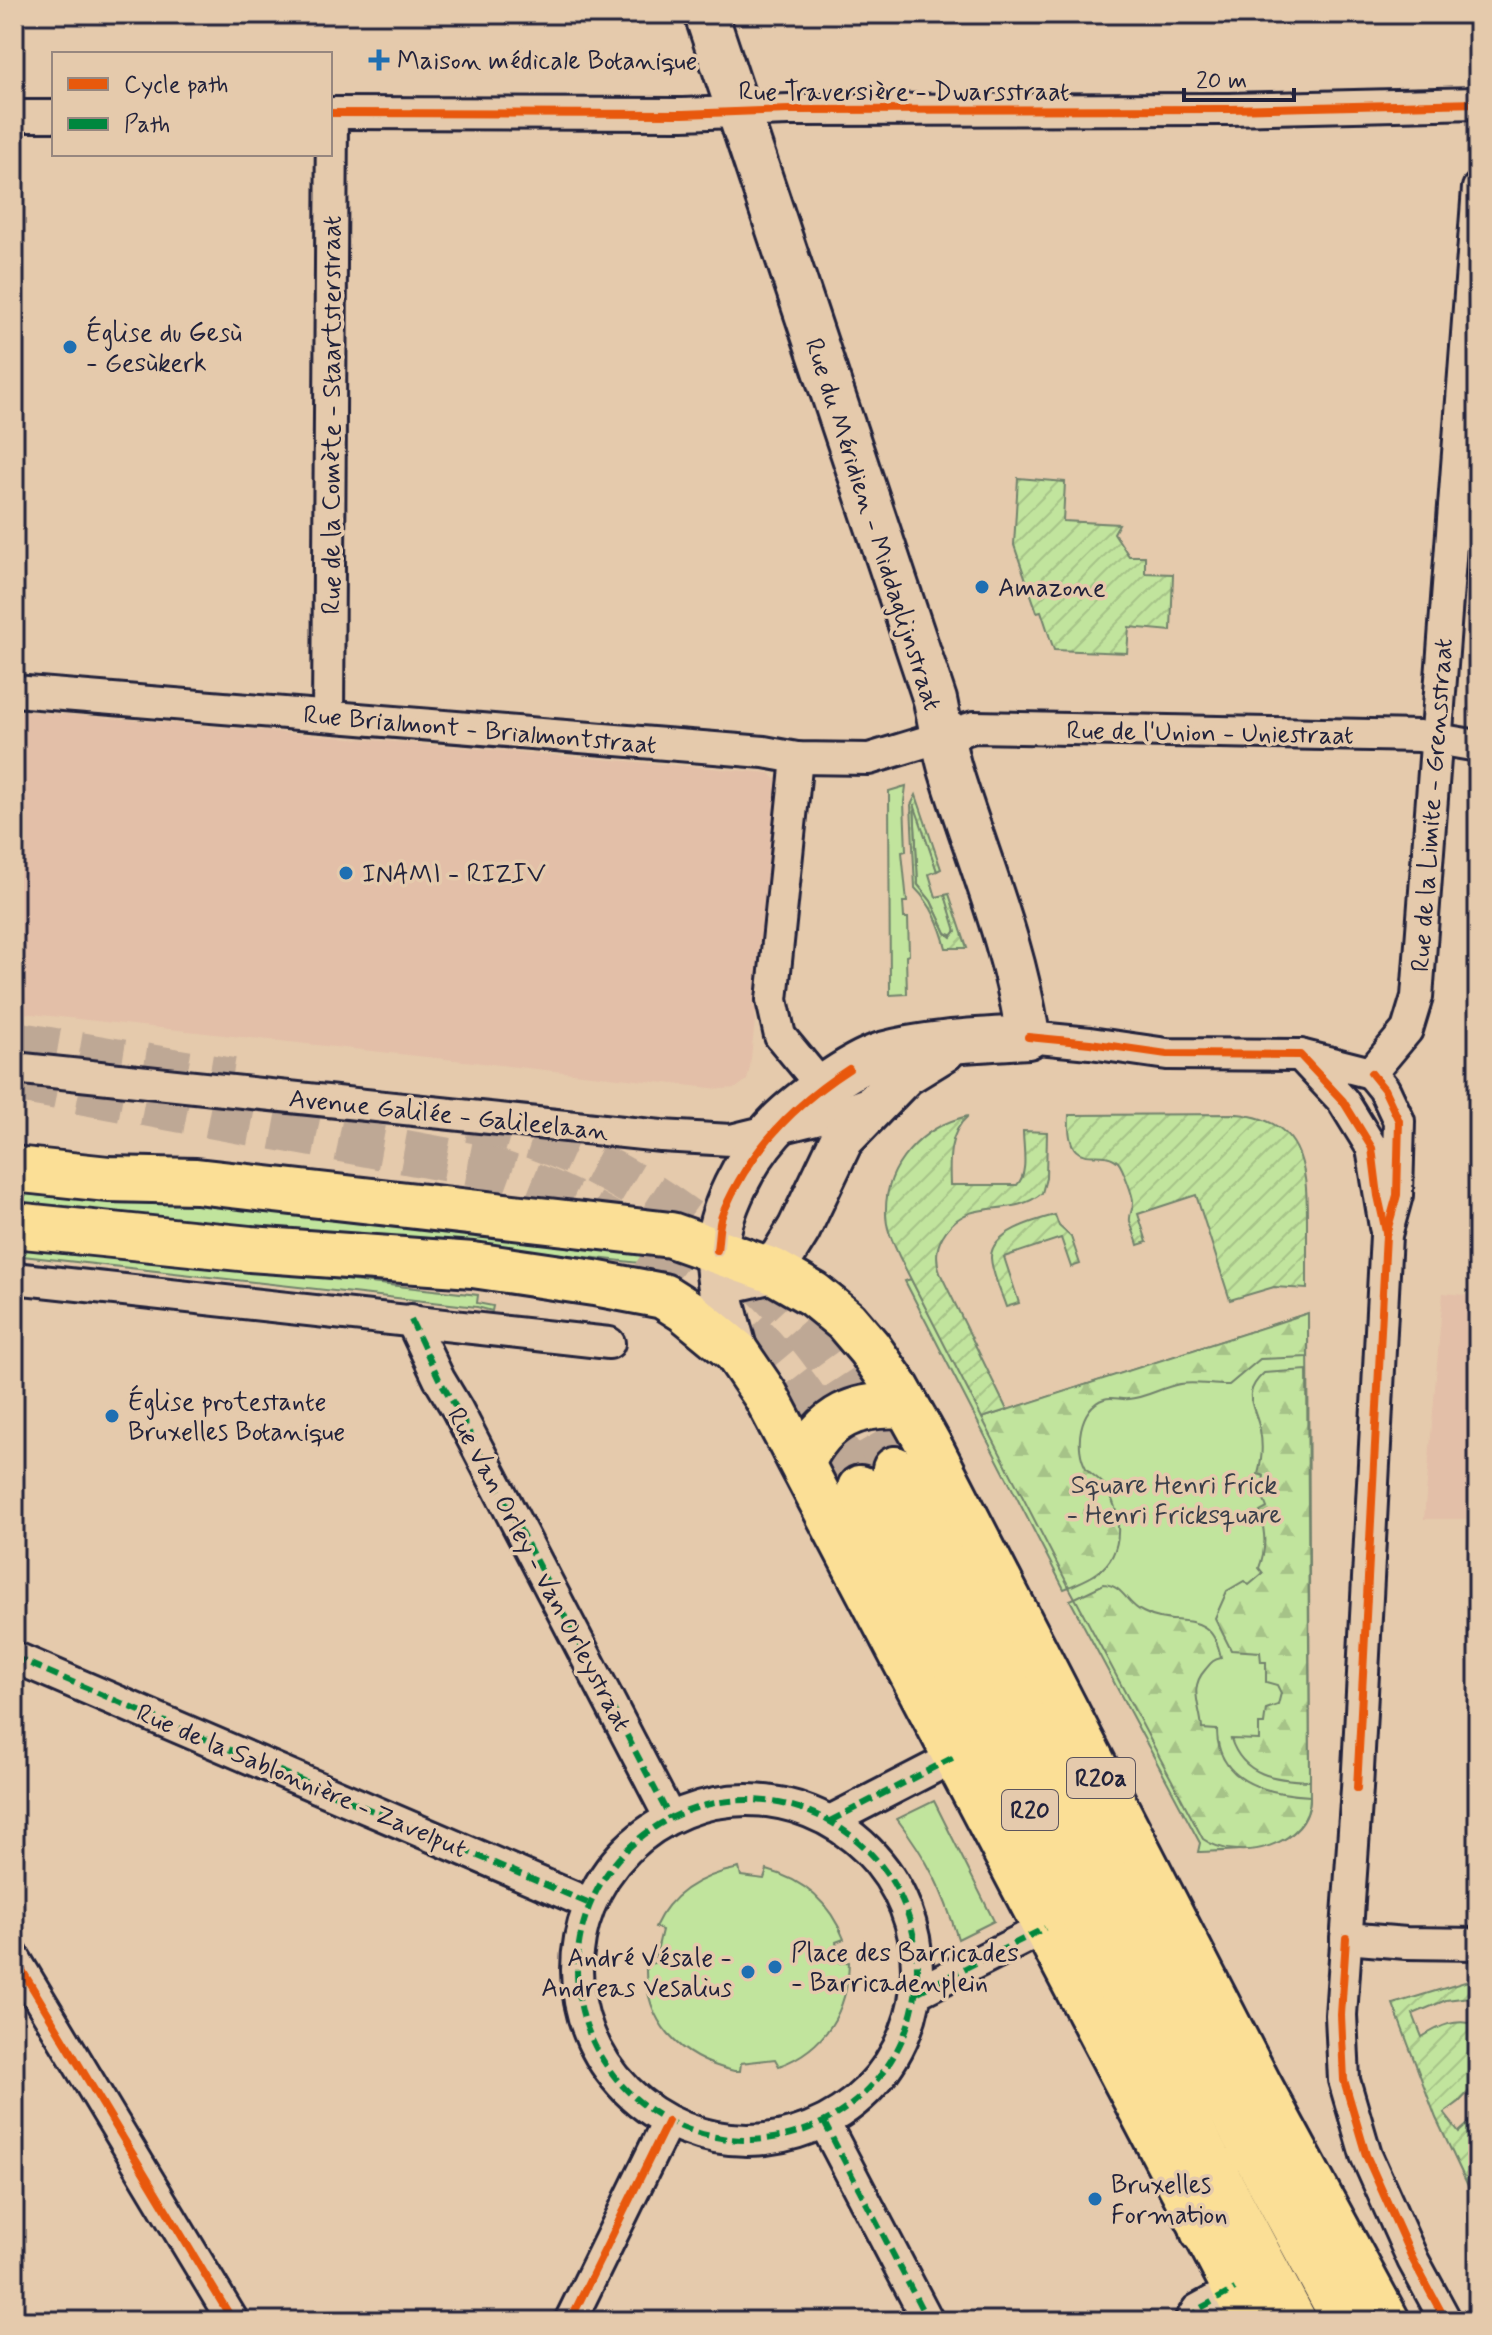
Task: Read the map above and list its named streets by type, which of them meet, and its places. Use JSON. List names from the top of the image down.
{
  "streets": {
    "main road": ["R20a", "R20"],
    "street": [
      "Rue Traversière - Dwarsstraat",
      "Rue de la Comète - Staartsterstraat",
      "Rue du Méridien - Middaglijnstraat",
      "Rue Brialmont - Brialmontstraat",
      "Rue de l'Union - Uniestraat",
      "Rue de la Limite - Grensstraat",
      "Avenue Galilée - Galileelaan",
      "Rue Van Orley - Van Orleystraat",
      "Rue de la Sablonnière - Zavelput"
    ]
  },
  "crossings": [
    ["Rue Traversière - Dwarsstraat", "Rue du Méridien - Middaglijnstraat"],
    ["Rue de la Comète - Staartsterstraat", "Rue Brialmont - Brialmontstraat"],
    ["Rue du Méridien - Middaglijnstraat", "Rue Brialmont - Brialmontstraat"],
    ["Rue du Méridien - Middaglijnstraat", "Rue de l'Union - Uniestraat"],
    ["Rue Brialmont - Brialmontstraat", "Rue de l'Union - Uniestraat"],
    ["Rue de l'Union - Uniestraat", "Rue de la Limite - Grensstraat"]
  ],
  "parks": ["Square Henri Frick - Henri Fricksquare"],
  "places": {
    "health": ["Maison médicale Botanique"],
    "other": [
      "Église du Gesù - Gesùkerk",
      "Amazone",
      "INAMI - RIZIV",
      "Église protestante Bruxelles Botanique",
      "Place des Barricades - Barricadenplein",
      "André Vésale - Andreas Vesalius",
      "Bruxelles Formation"
    ]
  },
  "legend": ["Cycle path", "Path"],
  "scale_bar": "20 m"
}
